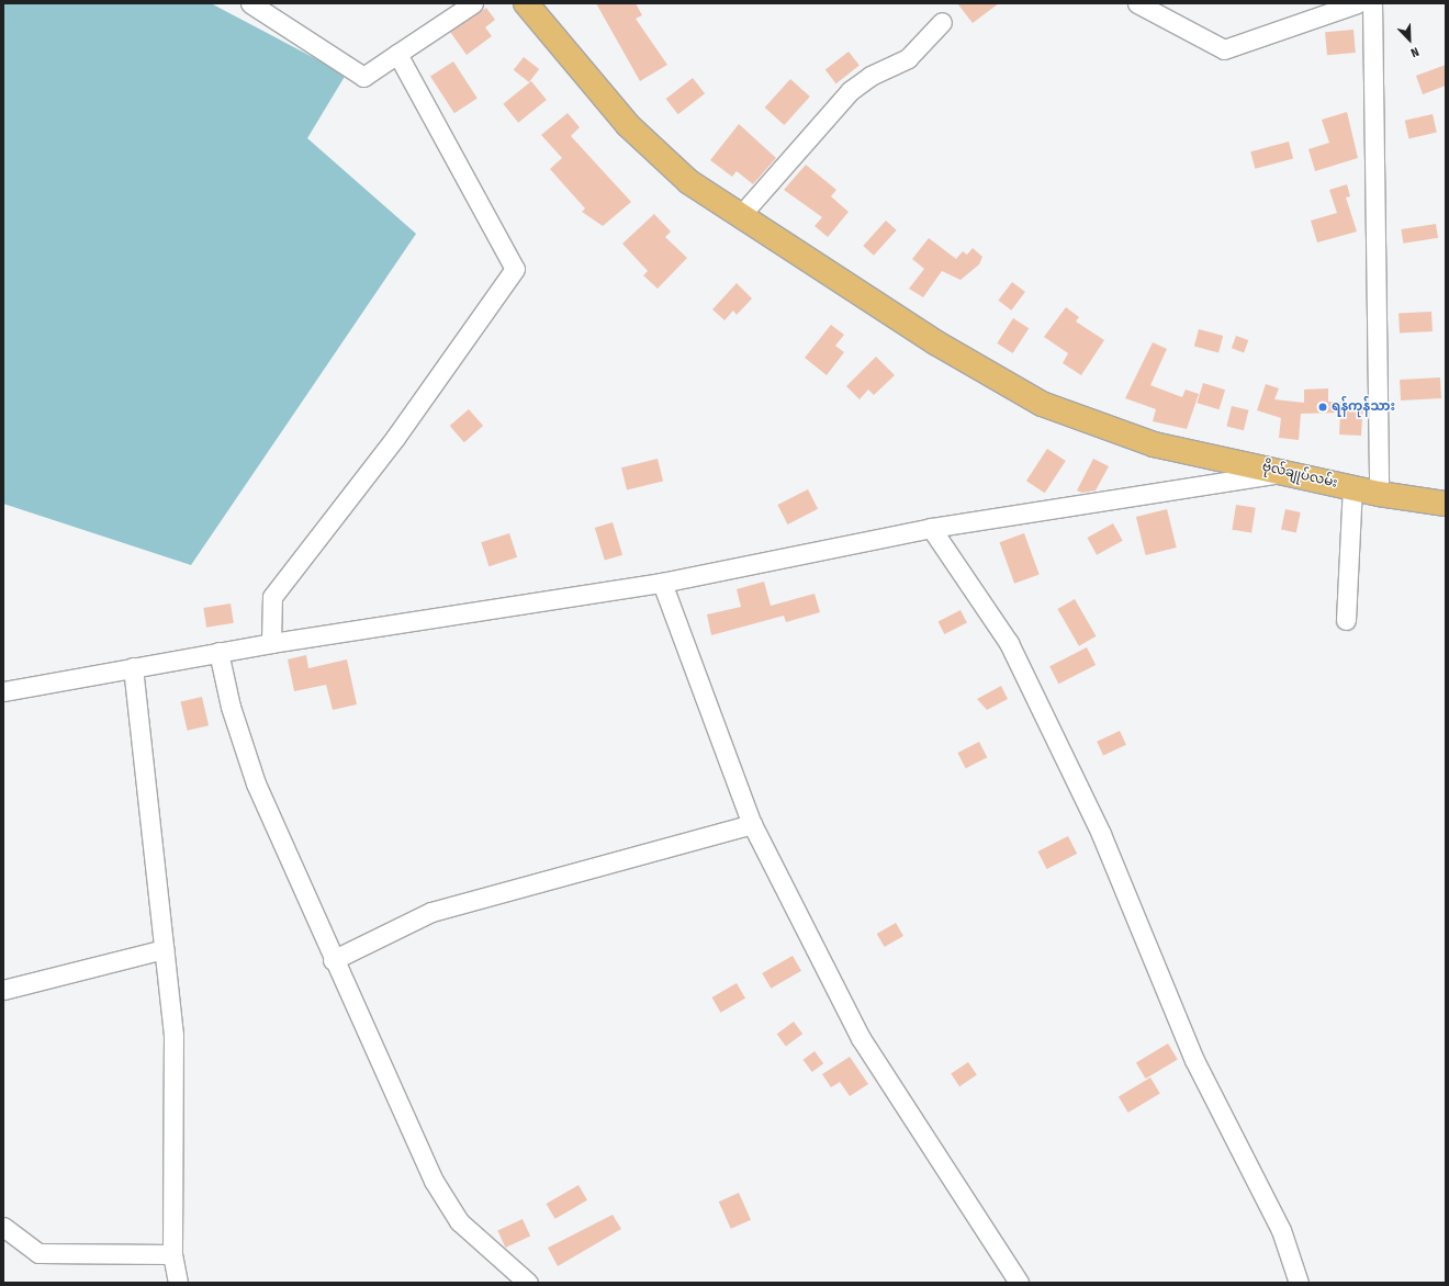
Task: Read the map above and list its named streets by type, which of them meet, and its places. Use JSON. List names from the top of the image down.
{
  "streets": {
    "main road": ["ဗိုလ်ချုပ်လမ်း"]
  },
  "places": ["ရန်ကုန်သား"],
  "north": "bottom right"
}
